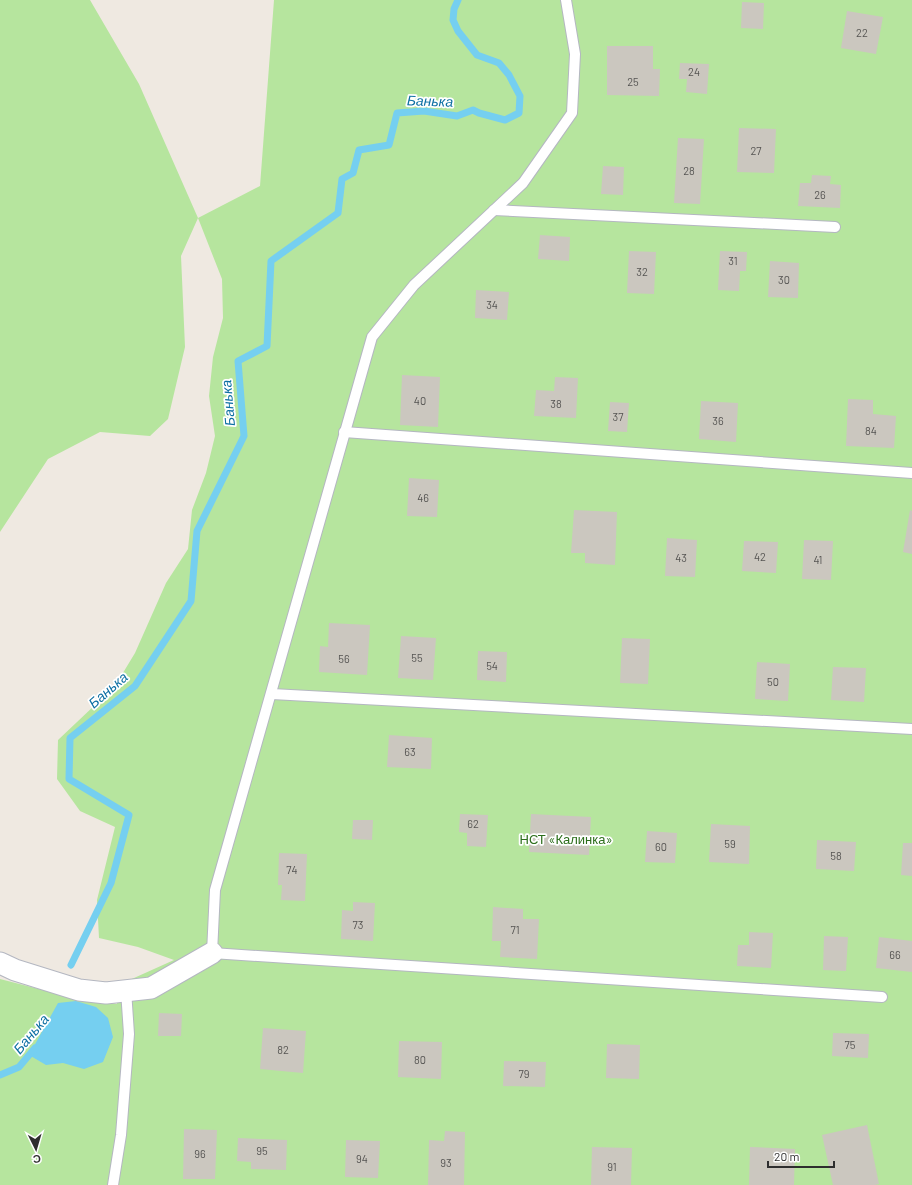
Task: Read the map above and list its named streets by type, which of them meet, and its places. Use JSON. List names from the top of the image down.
{
  "water": ["Банька"],
  "parks": ["НСТ «Калинка»"],
  "house_numbers": [
    "22",
    "24",
    "25",
    "27",
    "28",
    "26",
    "31",
    "32",
    "30",
    "34",
    "40",
    "38",
    "37",
    "36",
    "84",
    "46",
    "42",
    "43",
    "41",
    "55",
    "56",
    "54",
    "50",
    "63",
    "62",
    "59",
    "60",
    "58",
    "74",
    "73",
    "71",
    "66",
    "75",
    "82",
    "80",
    "79",
    "95",
    "96",
    "94",
    "93",
    "91"
  ],
  "scale_bar": "20 m",
  "north": "bottom"
}
